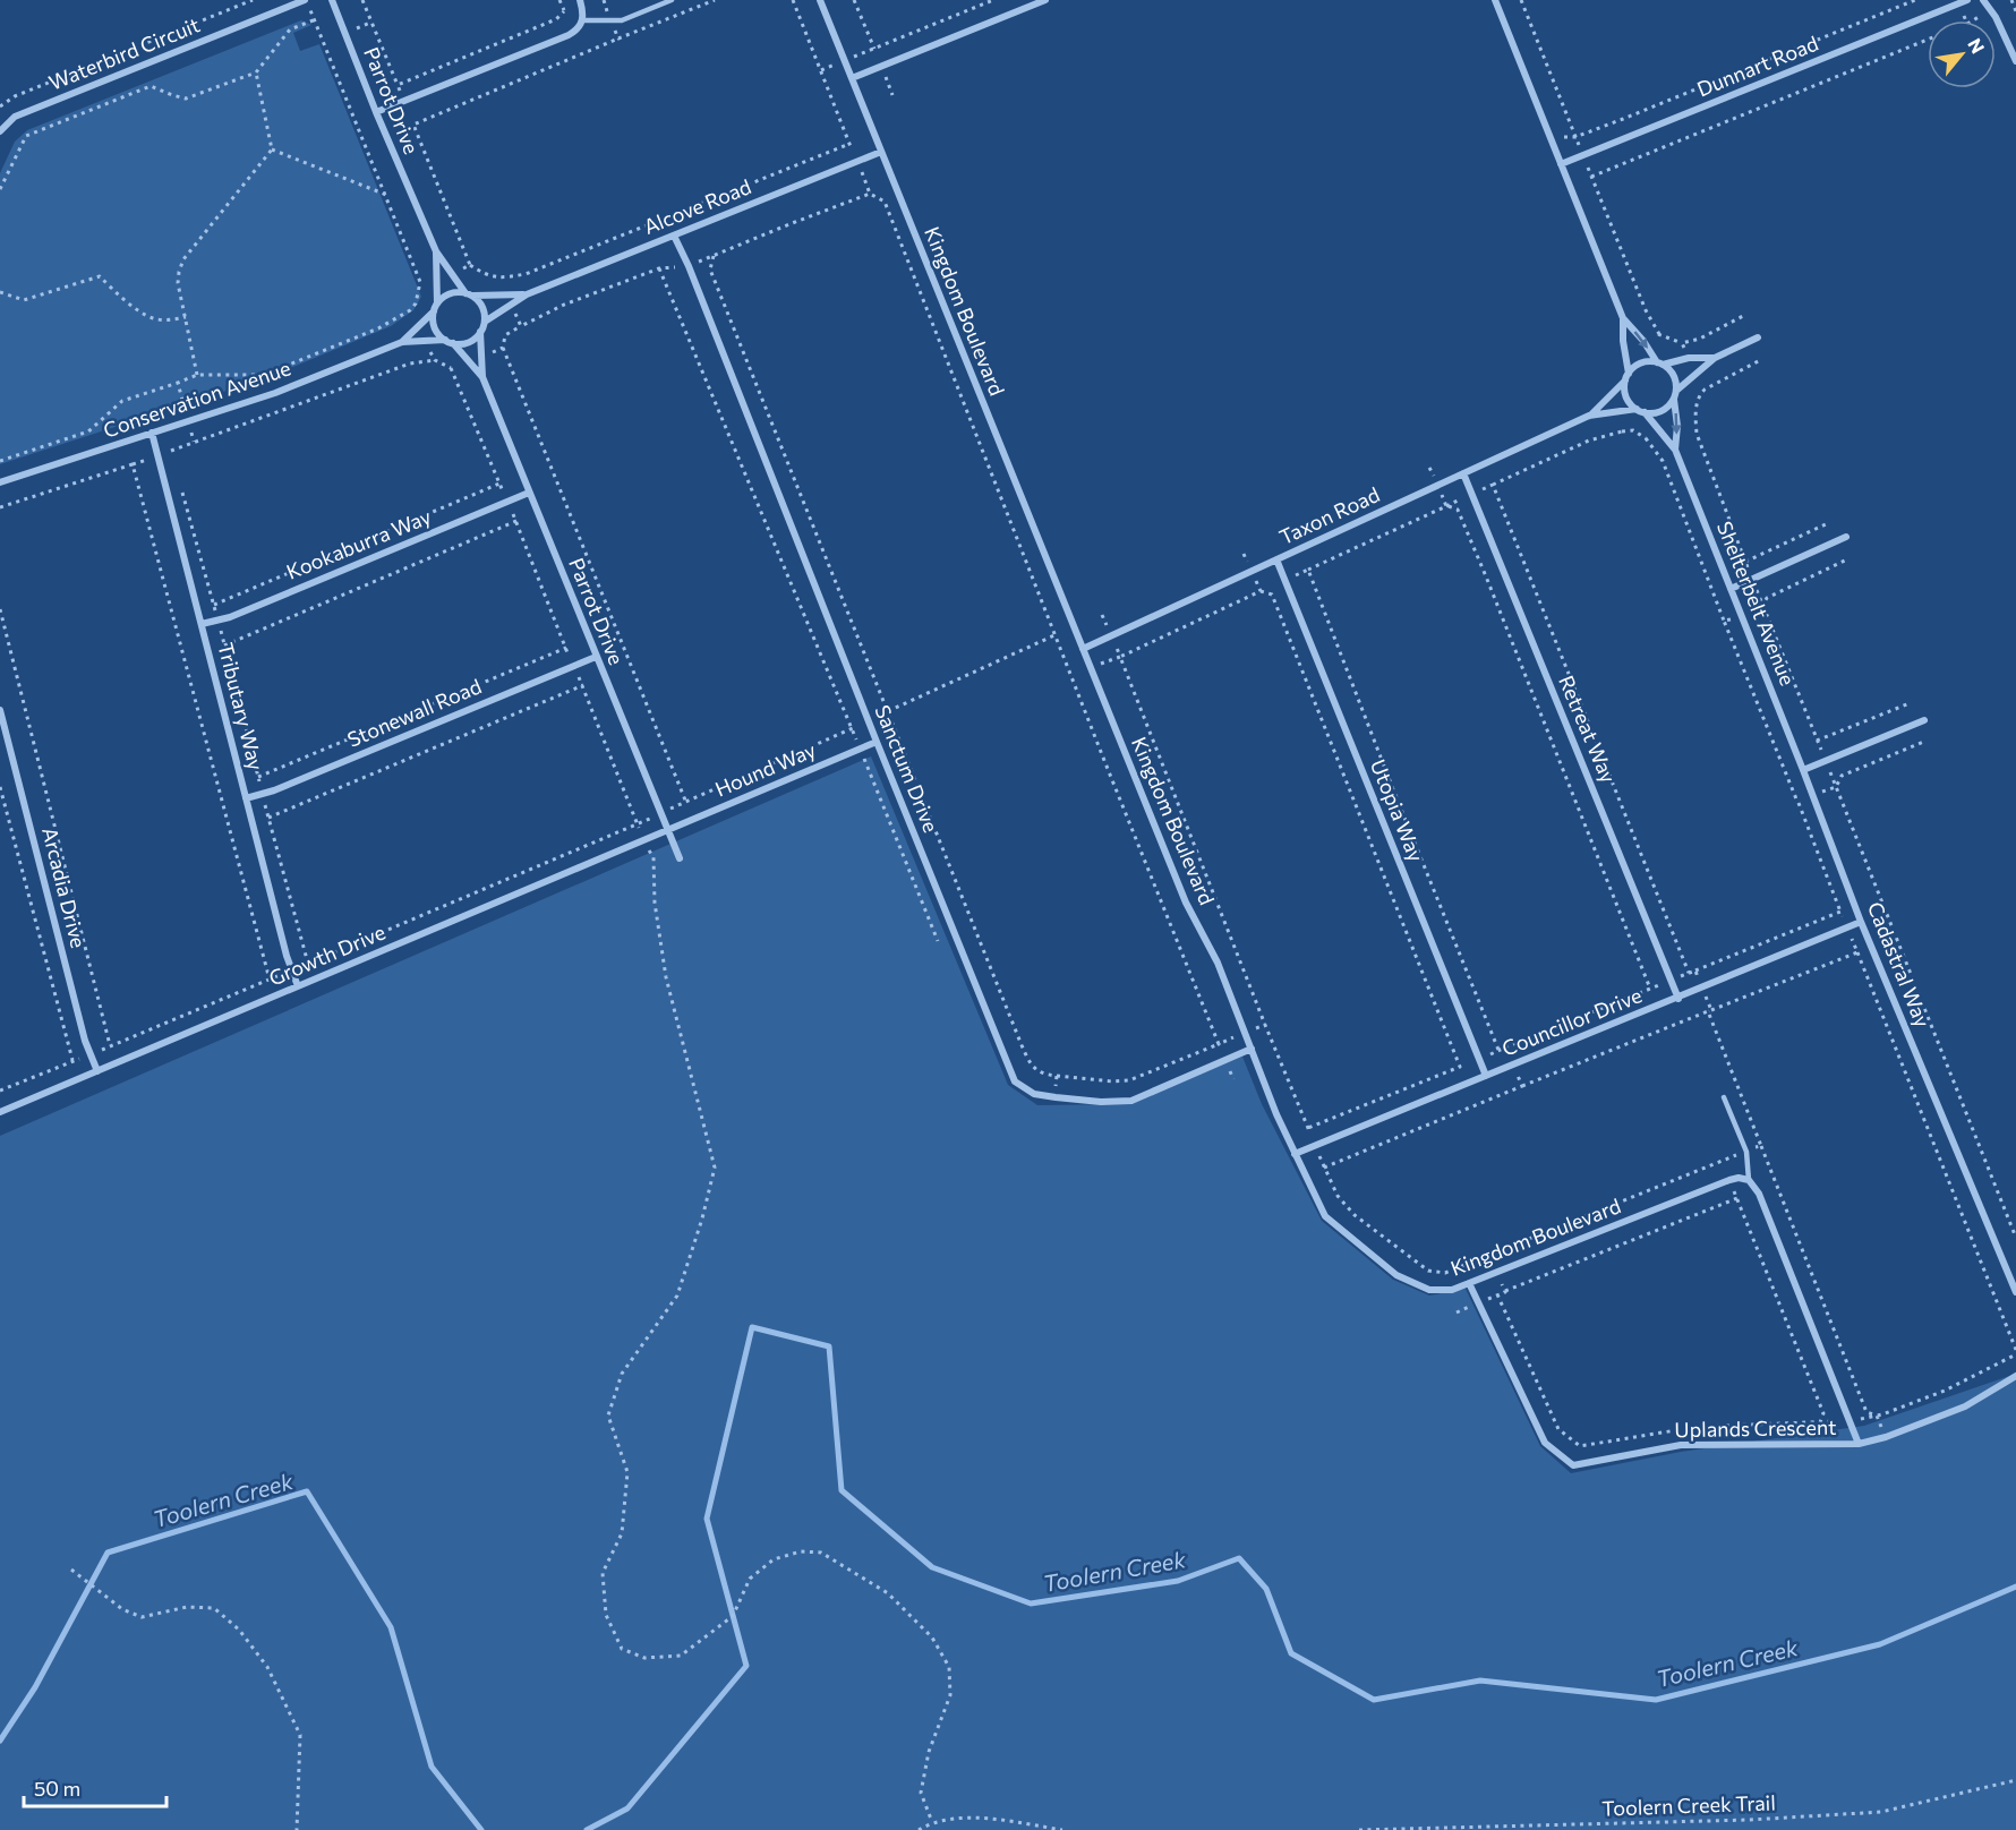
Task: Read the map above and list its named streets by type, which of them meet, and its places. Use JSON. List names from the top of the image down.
{
  "streets": {
    "street": [
      "Waterbird Circuit",
      "Dunnart Road",
      "Parrot Drive",
      "Alcove Road",
      "Kingdom Boulevard",
      "Conservation Avenue",
      "Taxon Road",
      "Kookaburra Way",
      "Shelterbelt Avenue",
      "Tributary Way",
      "Stonewall Road",
      "Retreat Way",
      "Sanctum Drive",
      "Hound Way",
      "Utopia Way",
      "Arcadia Drive",
      "Growth Drive",
      "Cadastral Way",
      "Councillor Drive",
      "Uplands Crescent"
    ],
    "path": ["Toolern Creek Trail"]
  },
  "crossings": [
    ["Parrot Drive", "Alcove Road"],
    ["Parrot Drive", "Conservation Avenue"],
    ["Parrot Drive", "Kookaburra Way"],
    ["Parrot Drive", "Stonewall Road"],
    ["Parrot Drive", "Hound Way"],
    ["Parrot Drive", "Growth Drive"],
    ["Alcove Road", "Kingdom Boulevard"],
    ["Alcove Road", "Conservation Avenue"],
    ["Alcove Road", "Sanctum Drive"],
    ["Kingdom Boulevard", "Taxon Road"],
    ["Kingdom Boulevard", "Sanctum Drive"],
    ["Kingdom Boulevard", "Councillor Drive"],
    ["Kingdom Boulevard", "Uplands Crescent"],
    ["Conservation Avenue", "Tributary Way"],
    ["Taxon Road", "Retreat Way"],
    ["Taxon Road", "Utopia Way"],
    ["Kookaburra Way", "Tributary Way"],
    ["Shelterbelt Avenue", "Cadastral Way"],
    ["Tributary Way", "Stonewall Road"],
    ["Tributary Way", "Growth Drive"],
    ["Retreat Way", "Councillor Drive"],
    ["Sanctum Drive", "Hound Way"],
    ["Hound Way", "Growth Drive"],
    ["Utopia Way", "Councillor Drive"],
    ["Arcadia Drive", "Growth Drive"],
    ["Cadastral Way", "Councillor Drive"]
  ],
  "water": ["Toolern Creek"],
  "scale_bar": "50 m",
  "north": "top right"
}
